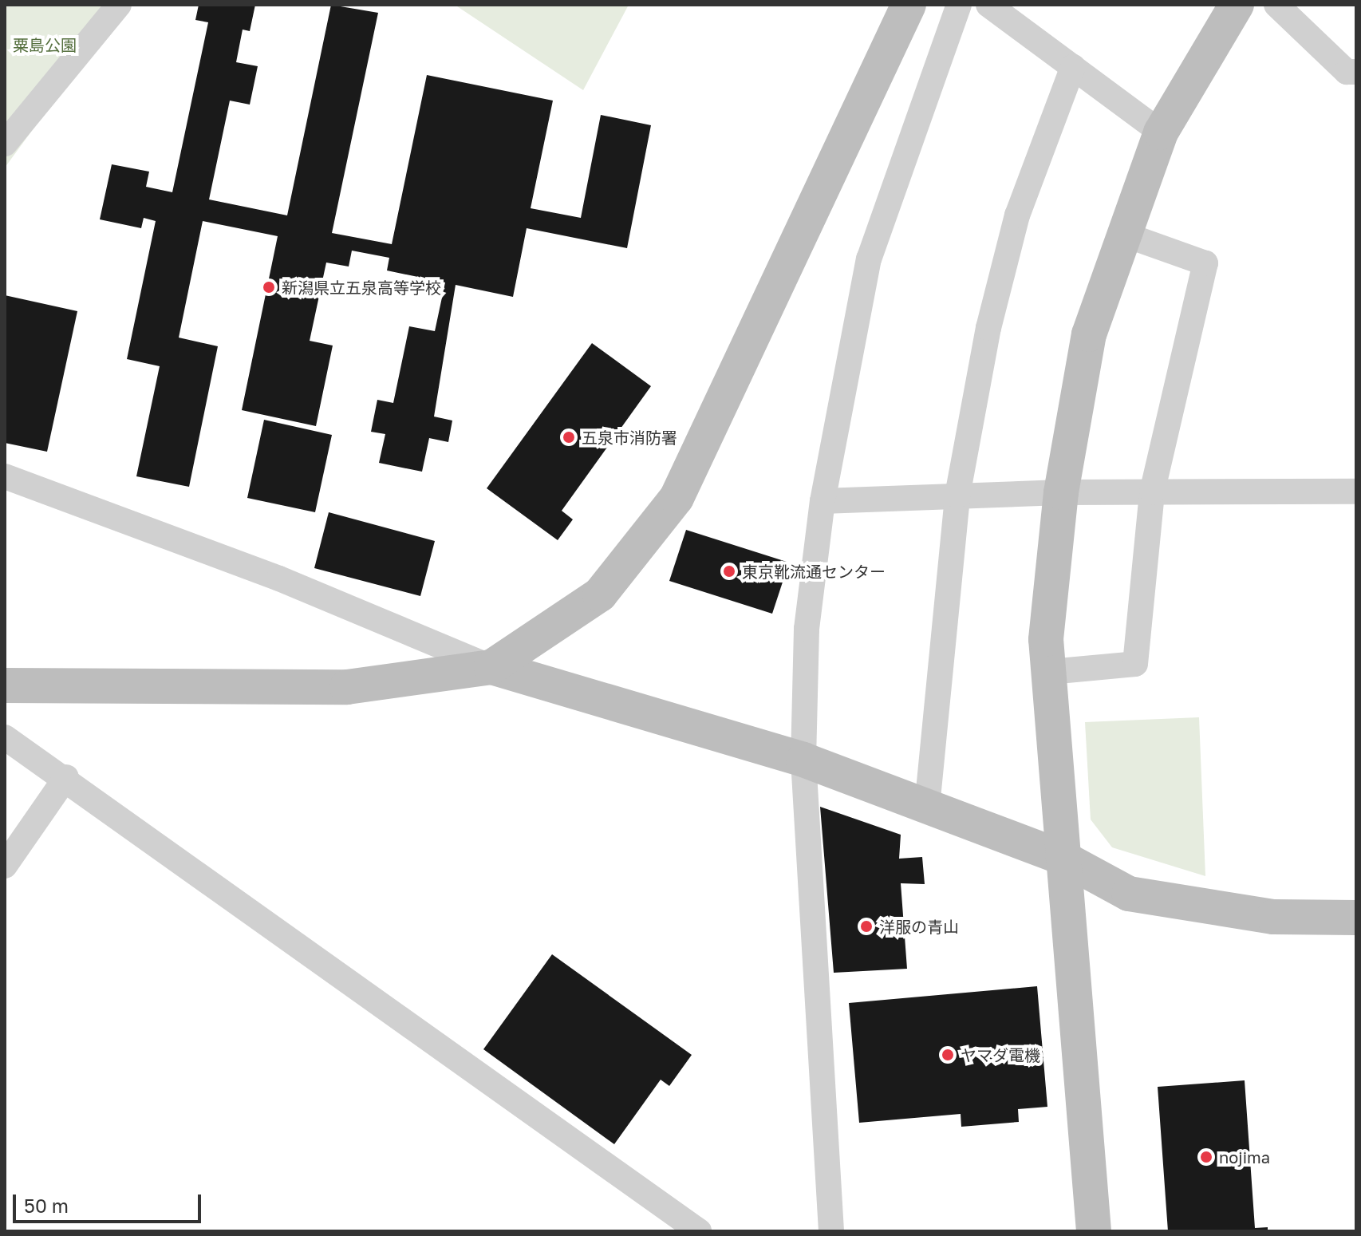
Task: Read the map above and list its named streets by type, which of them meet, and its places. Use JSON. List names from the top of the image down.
{
  "parks": ["粟島公園"],
  "places": [
    "新潟県立五泉高等学校",
    "五泉市消防署",
    "東京靴流通センター",
    "洋服の青山",
    "ヤマダ電機",
    "nojima"
  ],
  "scale_bar": "50 m"
}
